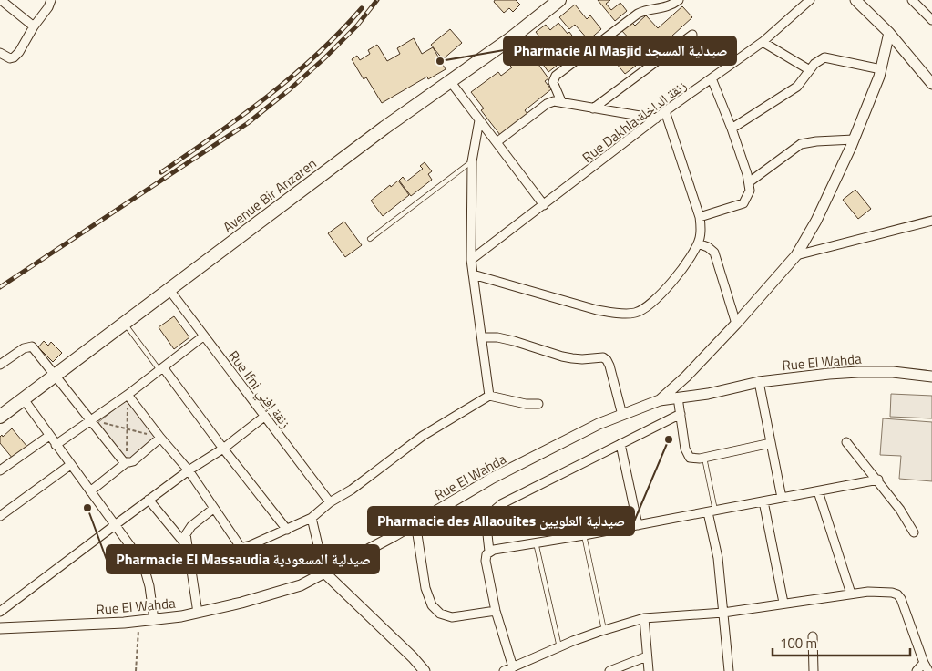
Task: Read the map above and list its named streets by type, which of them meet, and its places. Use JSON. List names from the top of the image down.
{
  "streets": {
    "main road": ["Avenue Bir Anzaren"],
    "street": ["Rue Dakhla زنقة الداخلة", "Rue El Wahda", "Rue Ifni زنقة إفني"]
  },
  "crossings": [
    ["Avenue Bir Anzaren", "Rue Ifni زنقة إفني"]
  ],
  "places": ["Pharmacie Al Masjid صيدلية المسجد", "Pharmacie des Allaouites صيدلية العلويين", "Pharmacie El Massaudia صيدلية المسعودية"],
  "scale_bar": "100 m"
}
